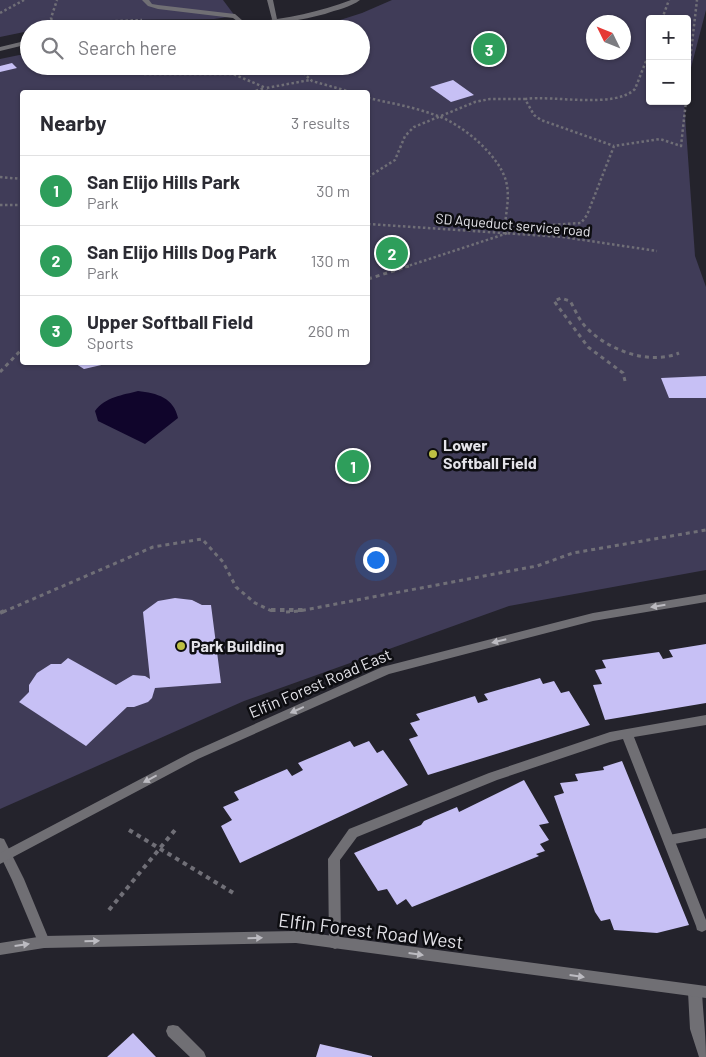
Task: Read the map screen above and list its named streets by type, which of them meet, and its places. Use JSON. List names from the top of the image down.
{
  "streets": {
    "street": ["Elfin Forest Road East", "Elfin Forest Road West"],
    "path": ["SD Aqueduct service road"]
  },
  "one_way": ["Elfin Forest Road East", "Elfin Forest Road West"],
  "places": ["Lower Softball Field", "Park Building"],
  "north": "top left",
  "page": {
    "map_buttons": ["+", "−"],
    "search": "Search here",
    "pins": ["3", "2", "1"],
    "heading": ["Nearby", "3 results"],
    "list": [
      {
        "mark": "1",
        "name": "San Elijo Hills Park",
        "note": "Park",
        "value": "30 m"
      },
      {
        "mark": "2",
        "name": "San Elijo Hills Dog Park",
        "note": "Park",
        "value": "130 m"
      },
      {
        "mark": "3",
        "name": "Upper Softball Field",
        "note": "Sports",
        "value": "260 m"
      }
    ]
  }
}
